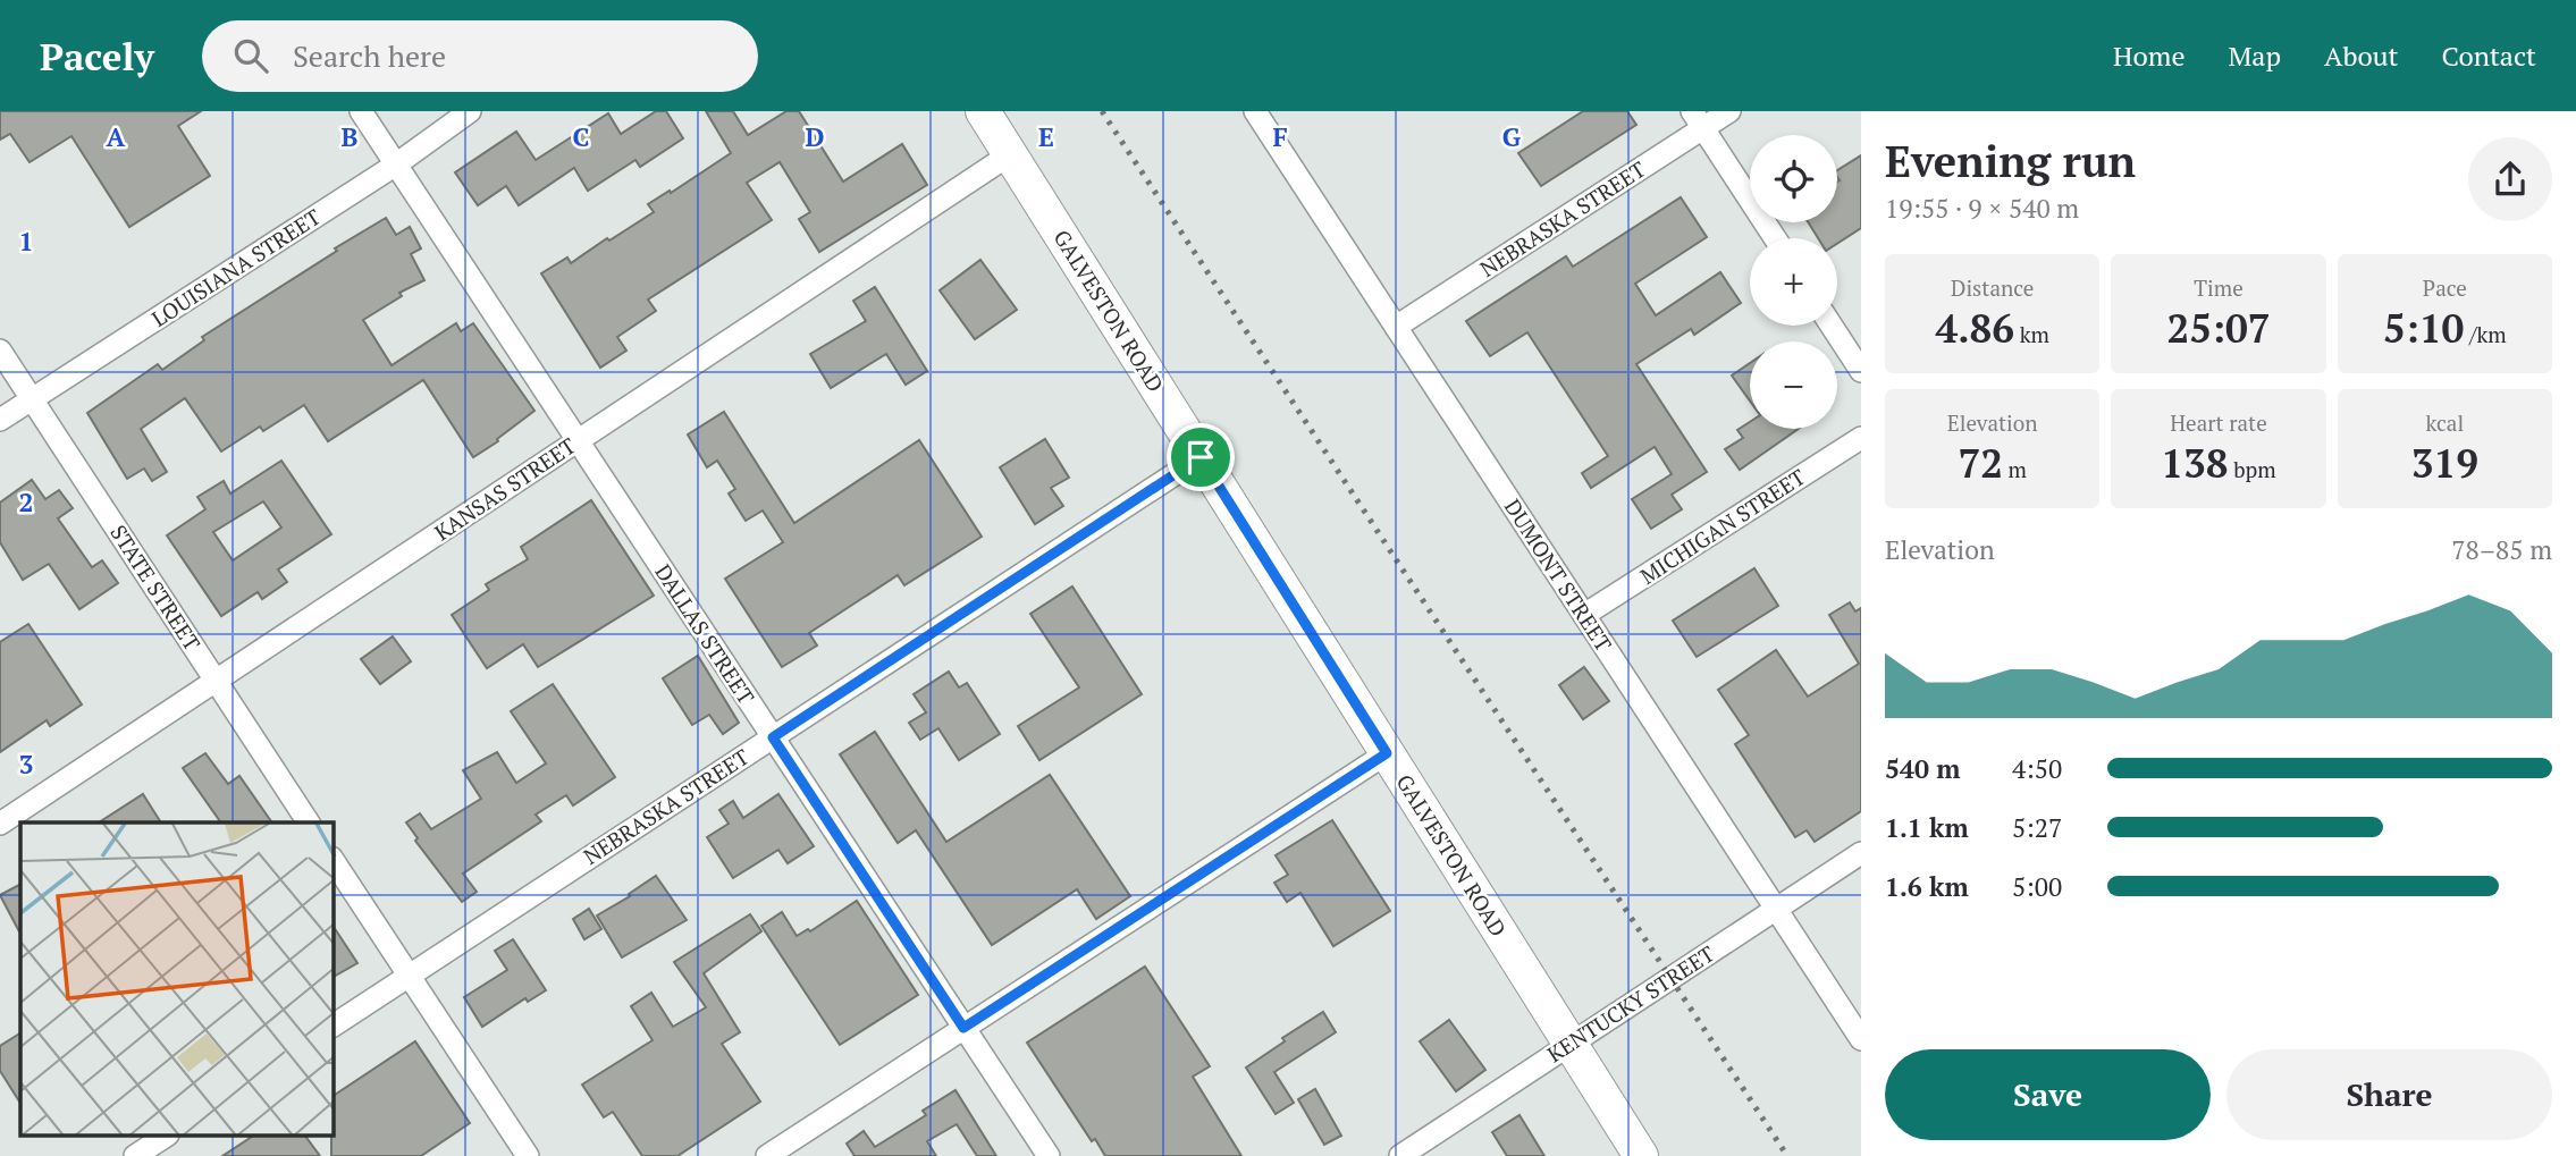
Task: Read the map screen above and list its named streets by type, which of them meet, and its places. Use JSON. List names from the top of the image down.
{
  "streets": {
    "main road": ["GALVESTON ROAD"],
    "street": [
      "NEBRASKA STREET",
      "LOUISIANA STREET",
      "KANSAS STREET",
      "MICHIGAN STREET",
      "DUMONT STREET",
      "STATE STREET",
      "DALLAS STREET",
      "KENTUCKY STREET"
    ]
  },
  "crossings": [
    ["NEBRASKA STREET", "GALVESTON ROAD"],
    ["NEBRASKA STREET", "DUMONT STREET"],
    ["NEBRASKA STREET", "DALLAS STREET"],
    ["LOUISIANA STREET", "STATE STREET"],
    ["LOUISIANA STREET", "DALLAS STREET"],
    ["GALVESTON ROAD", "KANSAS STREET"],
    ["GALVESTON ROAD", "KENTUCKY STREET"],
    ["KANSAS STREET", "STATE STREET"],
    ["KANSAS STREET", "DALLAS STREET"],
    ["MICHIGAN STREET", "DUMONT STREET"],
    ["DUMONT STREET", "KENTUCKY STREET"]
  ],
  "page": {
    "header": "Pacely",
    "search": "Search here",
    "nav": [
      "Home",
      "Map",
      "About",
      "Contact"
    ],
    "heading": ["Evening run", "19:55 · 9 × 540 m"],
    "map_buttons": ["+", "−"],
    "stats": [
      ["Distance", "4.86 km"],
      ["Time", "25:07"],
      ["Pace", "5:10 /km"],
      ["Elevation", "72 m"],
      ["Heart rate", "138 bpm"],
      ["kcal", "319"]
    ],
    "chart": ["Elevation", "78–85 m"],
    "list": [
      {
        "name": "540 m",
        "note": "4:50"
      },
      {
        "name": "1.1 km",
        "note": "5:27"
      },
      {
        "name": "1.6 km",
        "note": "5:00"
      }
    ],
    "buttons": ["Save", "Share"]
  },
  "grid": {
    "columns": [
      "A",
      "B",
      "C",
      "D",
      "E",
      "F",
      "G"
    ],
    "rows": ["1", "2", "3"]
  }
}
